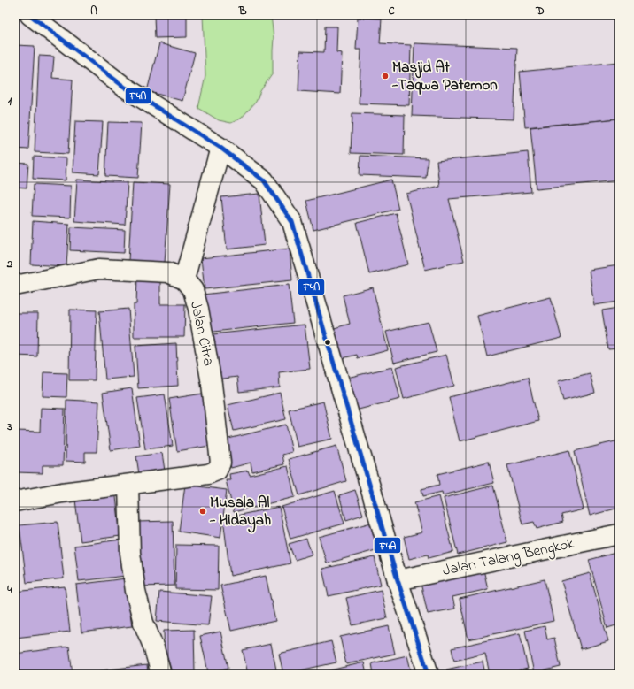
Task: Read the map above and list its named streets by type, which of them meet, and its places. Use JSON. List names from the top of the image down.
{
  "streets": {
    "street": ["Jalan Citra", "Jalan Talang Bengkok"]
  },
  "places": ["Masjid At -Taqwa Patemon", "Musala Al - Hidayah"],
  "lines": ["transit line F4A"],
  "grid": {
    "columns": [
      "A",
      "B",
      "C",
      "D"
    ],
    "rows": [
      "1",
      "2",
      "3",
      "4"
    ]
  }
}
